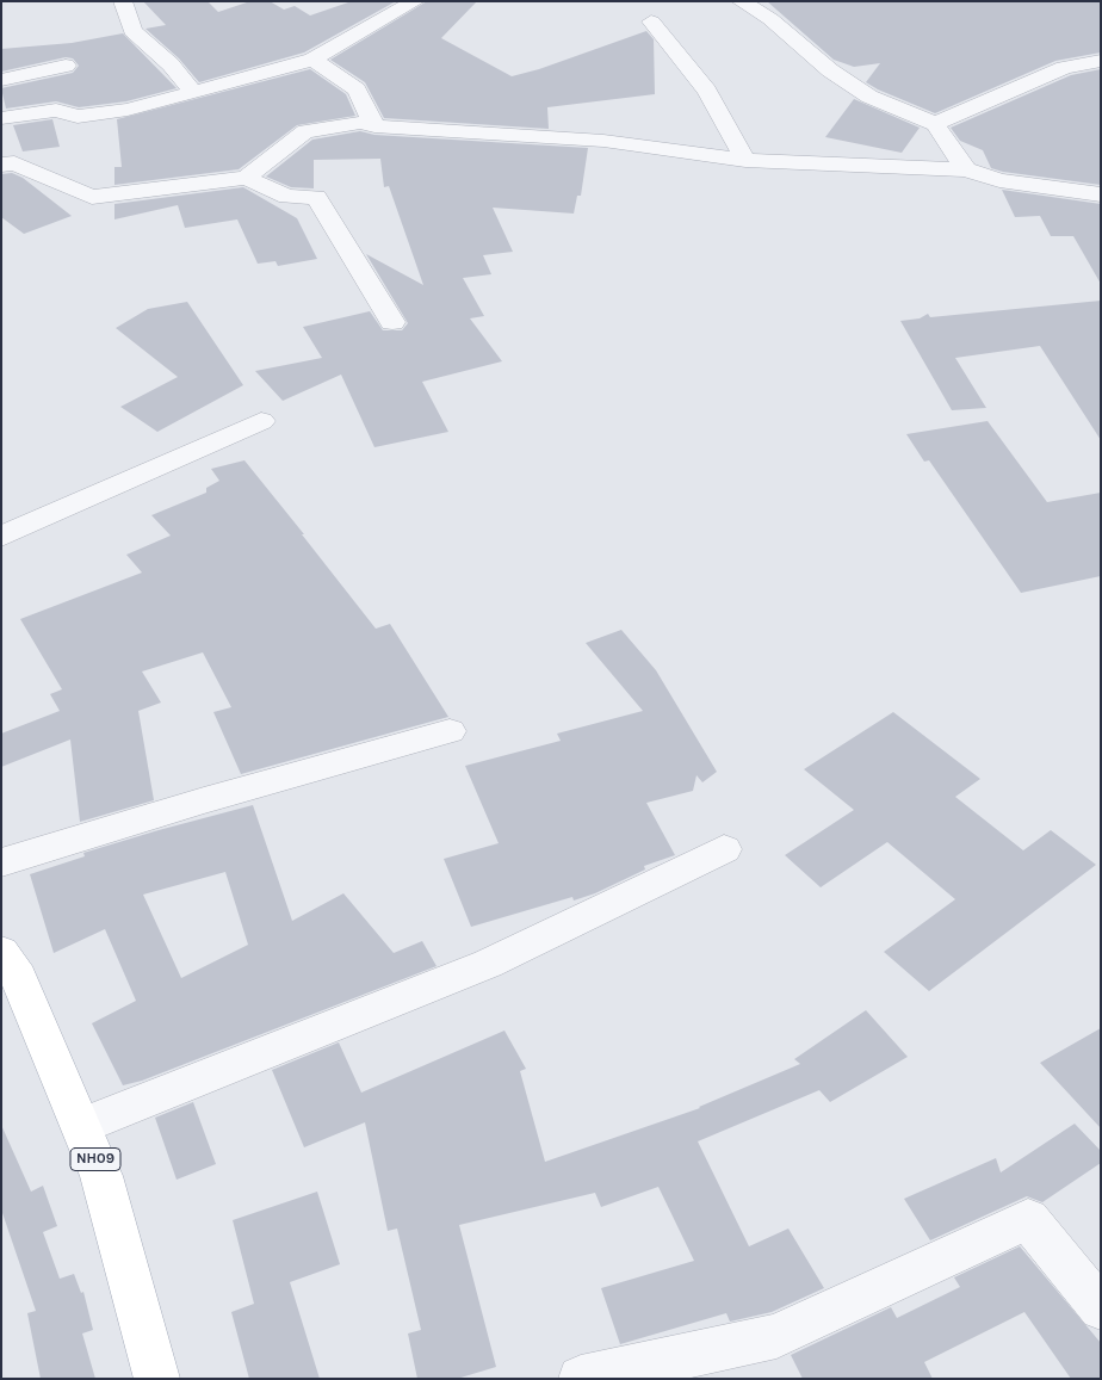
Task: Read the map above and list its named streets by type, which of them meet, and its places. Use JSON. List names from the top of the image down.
{
  "streets": {
    "main road": ["NH09"]
  }
}
